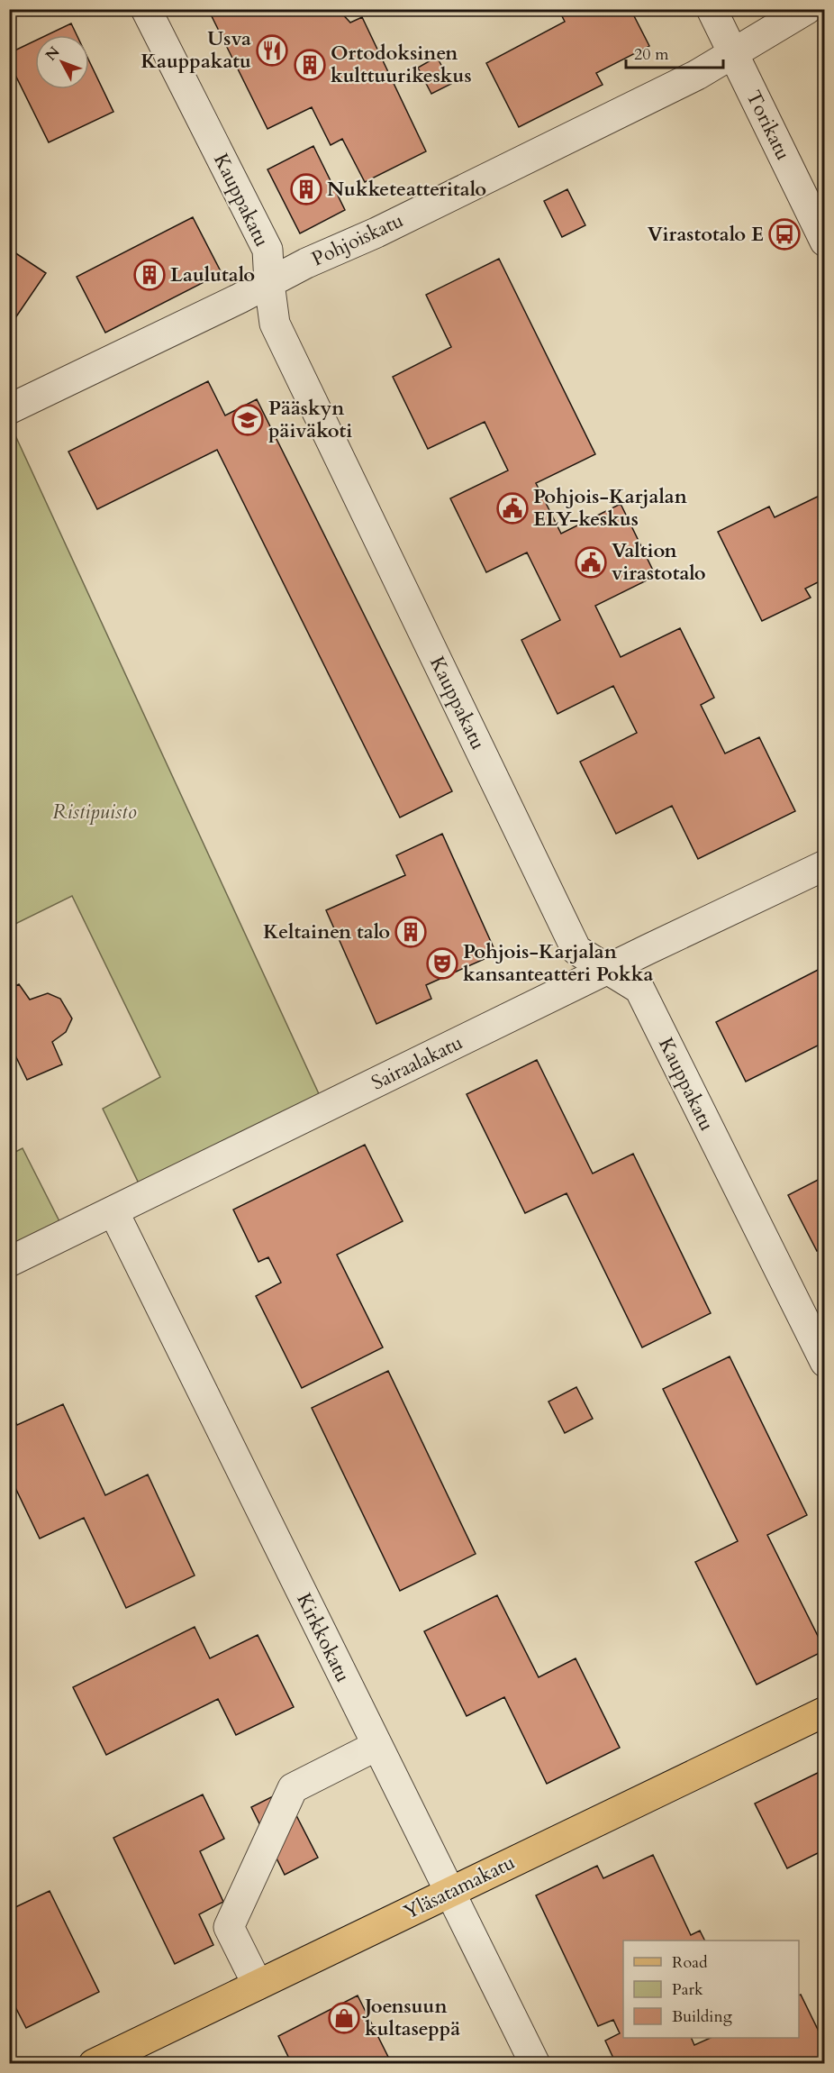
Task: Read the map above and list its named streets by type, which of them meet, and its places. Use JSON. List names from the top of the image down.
{
  "streets": {
    "main road": ["Yläsatamakatu"],
    "street": [
      "Torikatu",
      "Kauppakatu",
      "Pohjoiskatu",
      "Sairaalakatu",
      "Kirkkokatu"
    ]
  },
  "crossings": [
    ["Torikatu", "Pohjoiskatu"],
    ["Kauppakatu", "Pohjoiskatu"],
    ["Kauppakatu", "Sairaalakatu"],
    ["Sairaalakatu", "Kirkkokatu"],
    ["Kirkkokatu", "Yläsatamakatu"]
  ],
  "parks": ["Ristipuisto"],
  "places": {
    "restaurant": ["Usva Kauppakatu"],
    "building": [
      "Ortodoksinen kulttuurikeskus",
      "Nukketeatteritalo",
      "Laulutalo",
      "Keltainen talo"
    ],
    "bus stop": ["Virastotalo E"],
    "school or university": ["Pääskyn päiväkoti"],
    "public building": ["Pohjois-Karjalan ELY-keskus", "Valtion virastotalo"],
    "theatre": ["Pohjois-Karjalan kansanteatteri Pokka"],
    "shop": ["Joensuun kultaseppä"]
  },
  "legend": ["Road", "Park", "Building"],
  "scale_bar": "20 m",
  "north": "top left"
}
